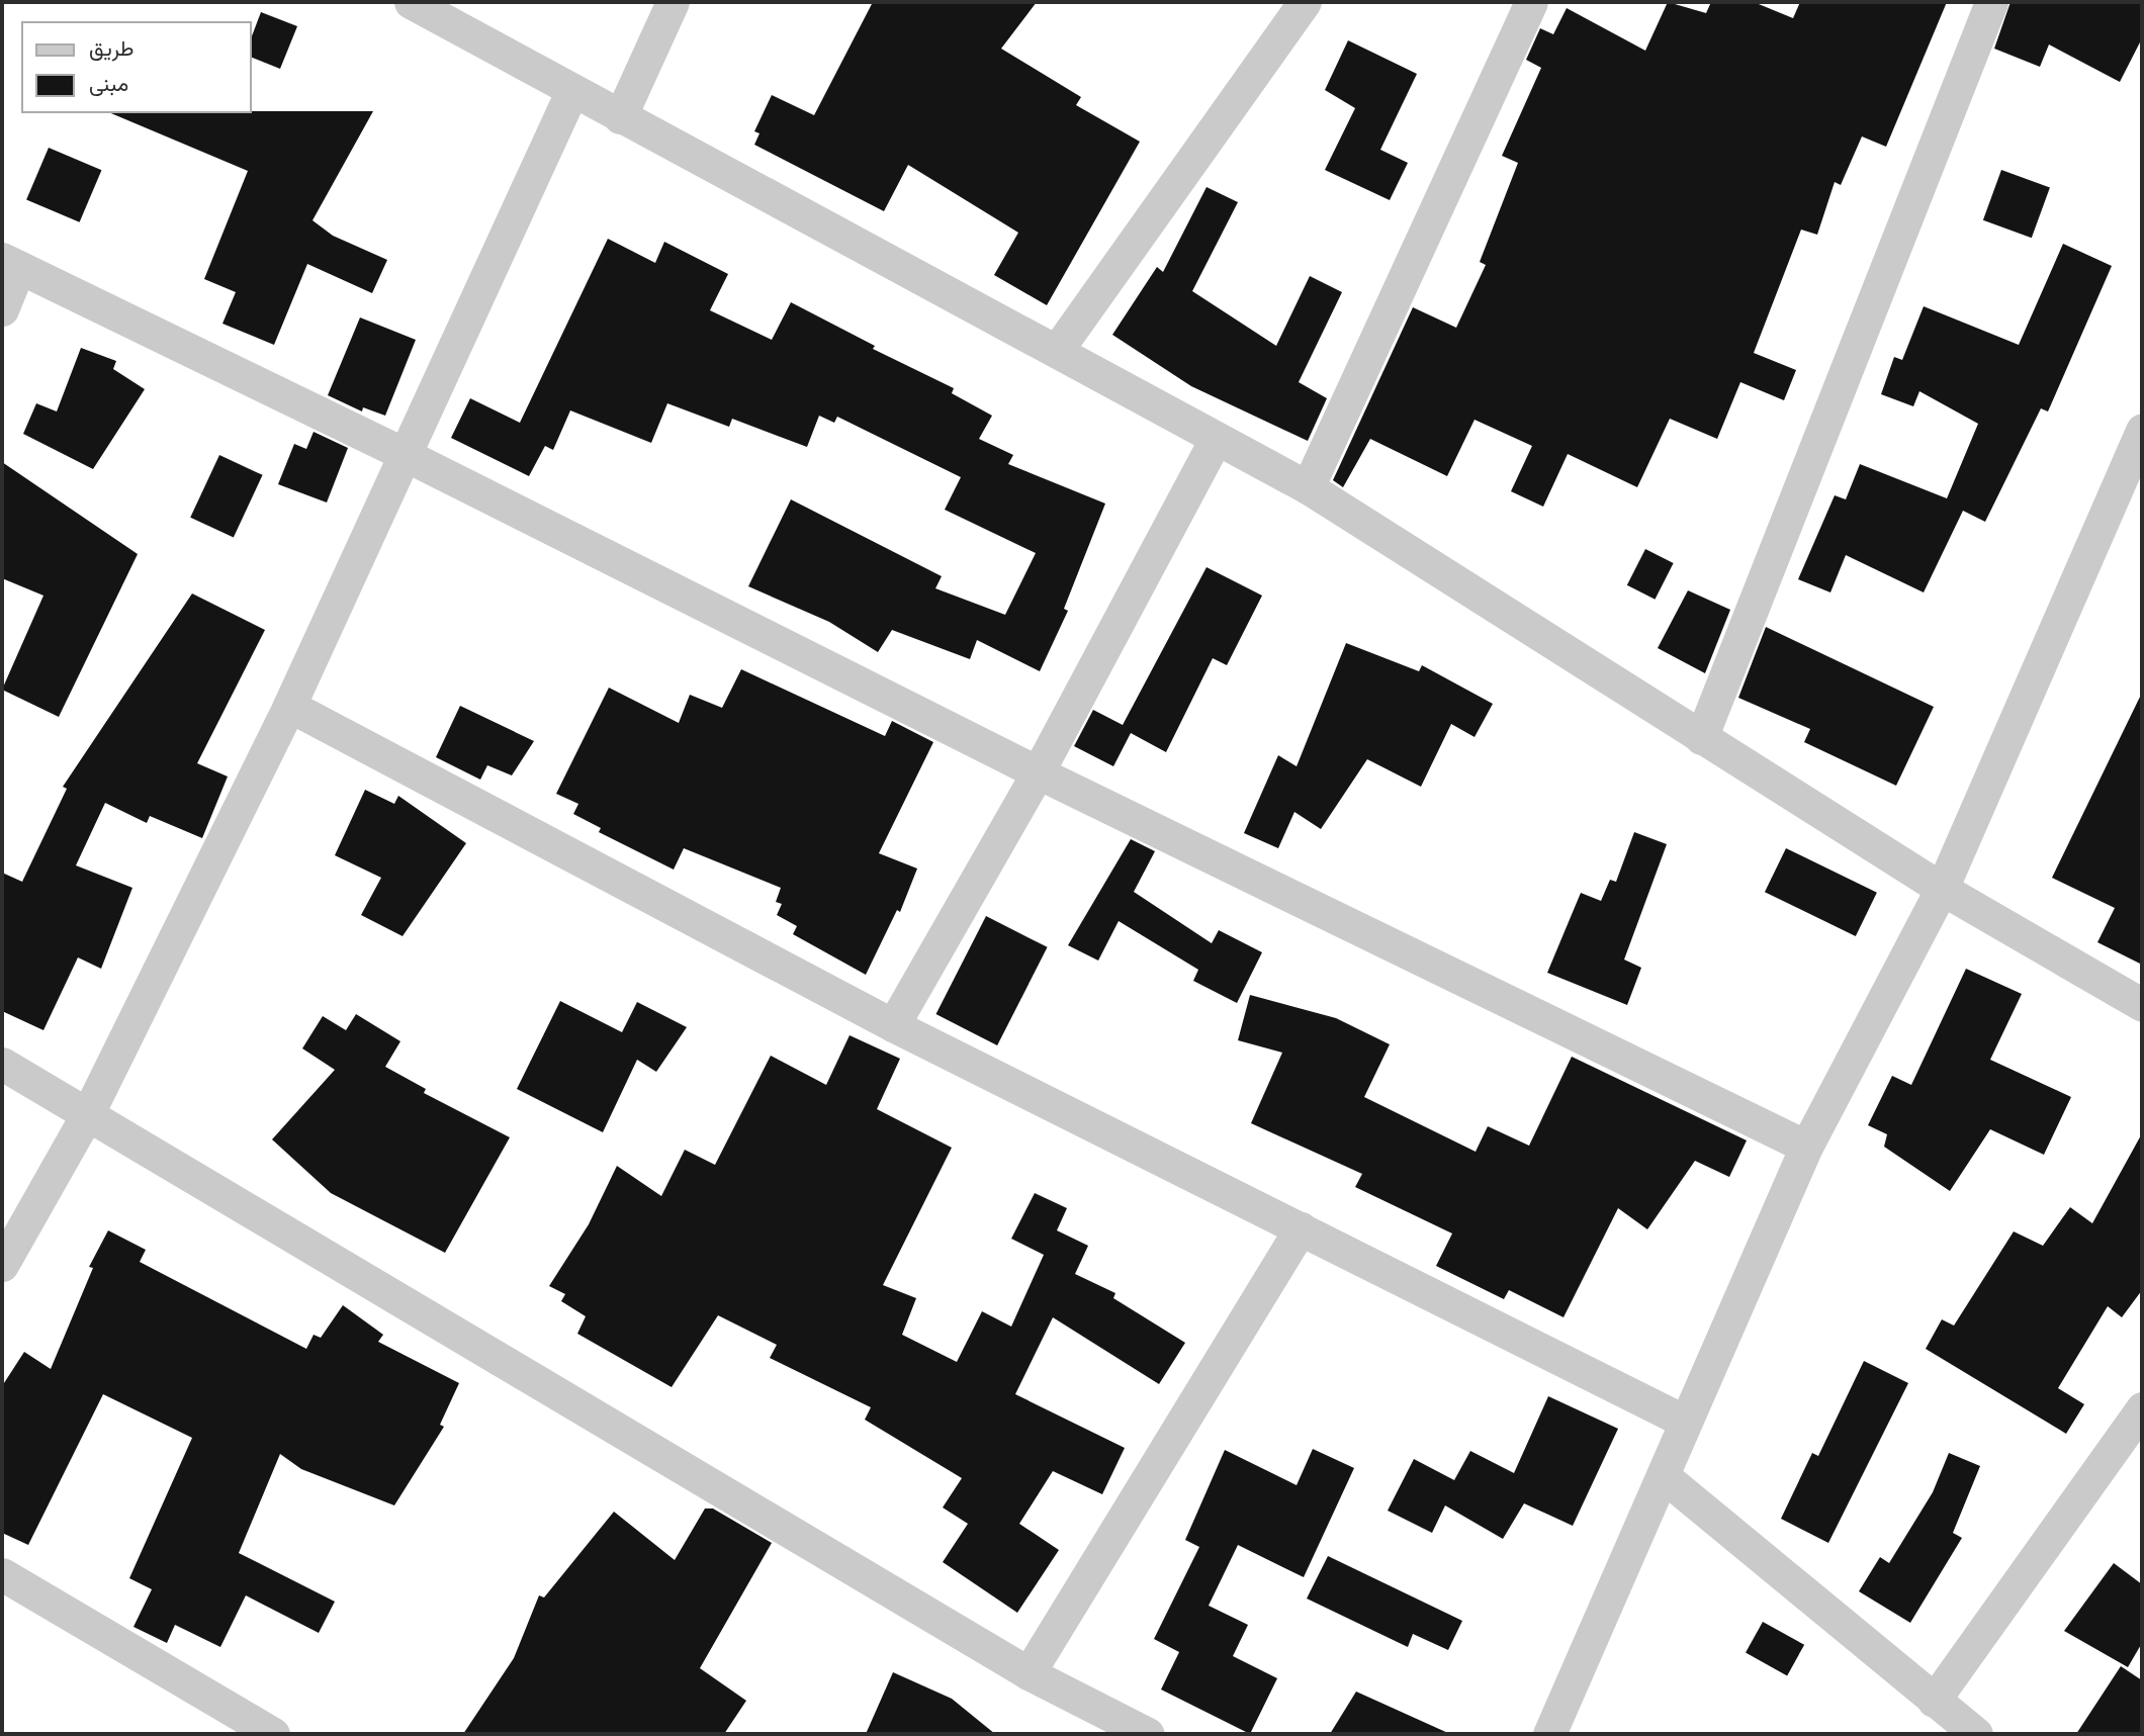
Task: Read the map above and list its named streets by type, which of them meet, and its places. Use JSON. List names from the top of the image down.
{
  "legend": ["طريق", "مبنى"]
}
